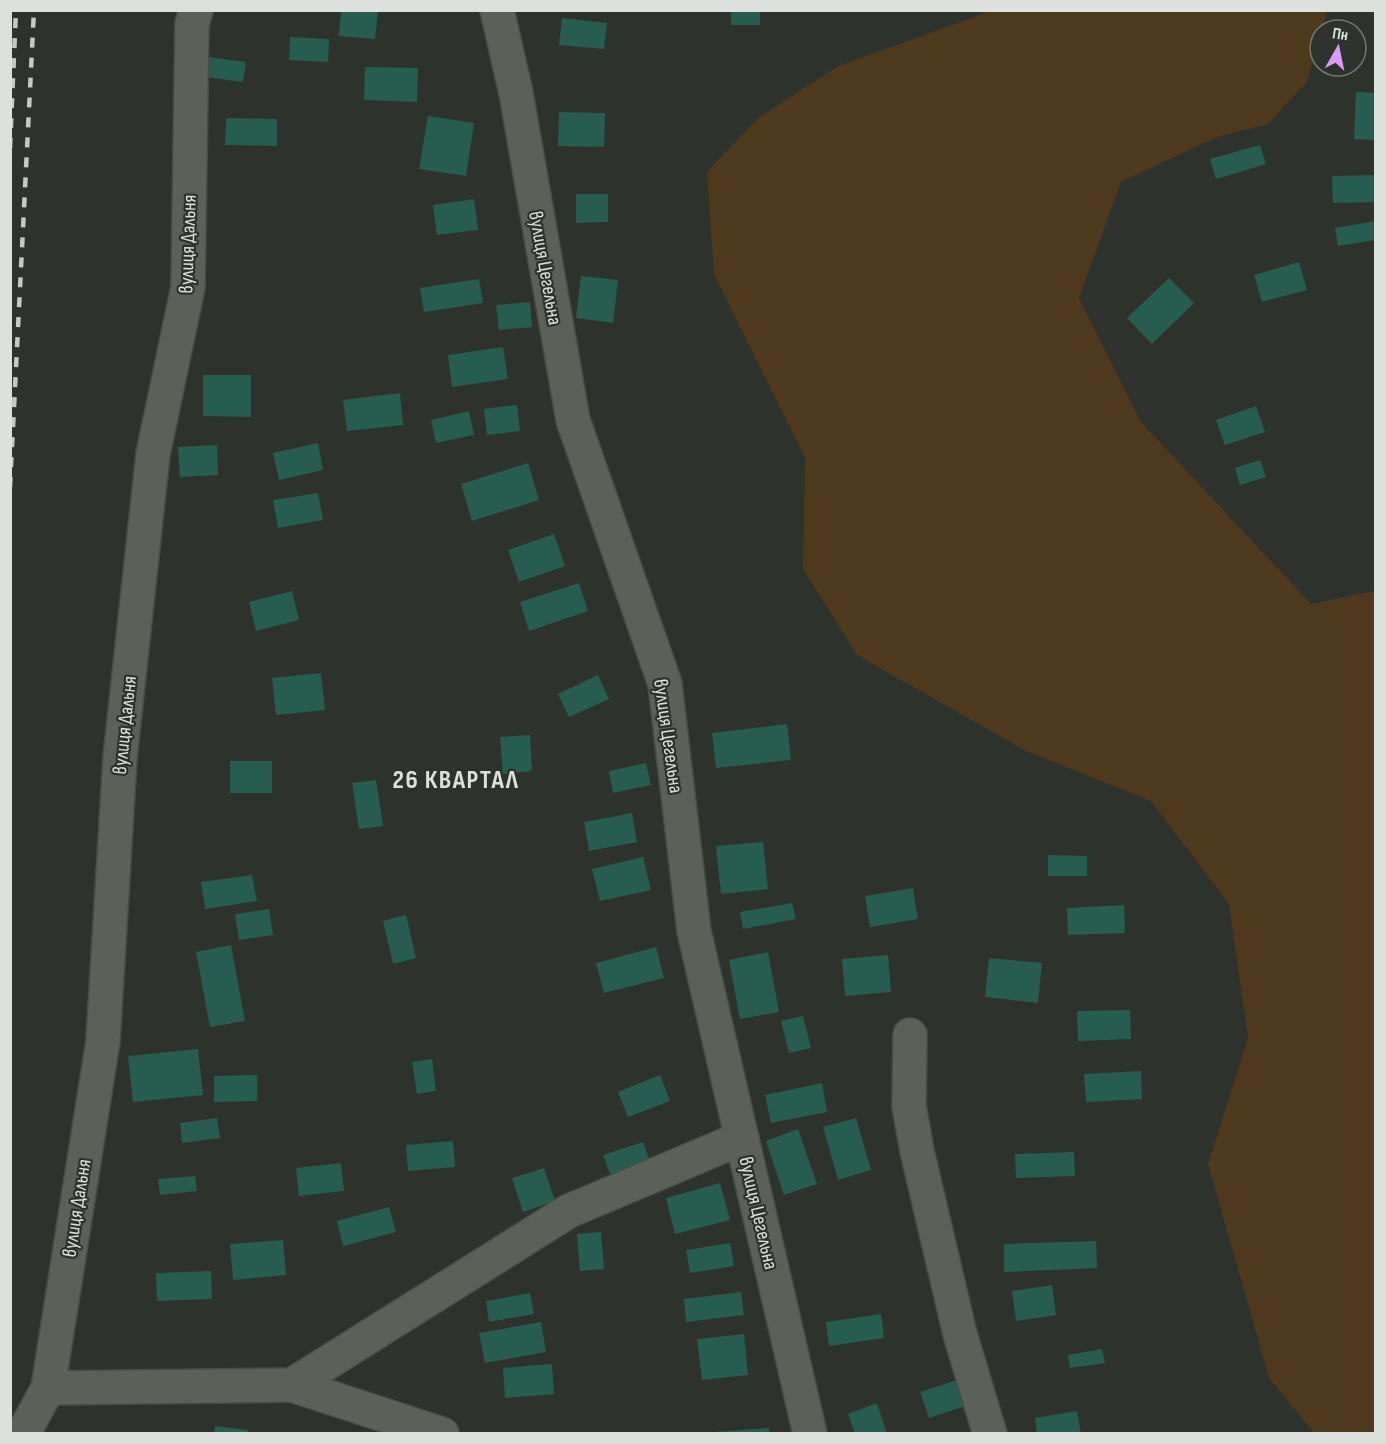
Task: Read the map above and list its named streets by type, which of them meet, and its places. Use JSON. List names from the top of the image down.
{
  "streets": {
    "street": ["вулиця Дальня", "вулиця Цегельна"]
  },
  "districts": ["26 КВАРТАЛ"],
  "north": "top"
}
